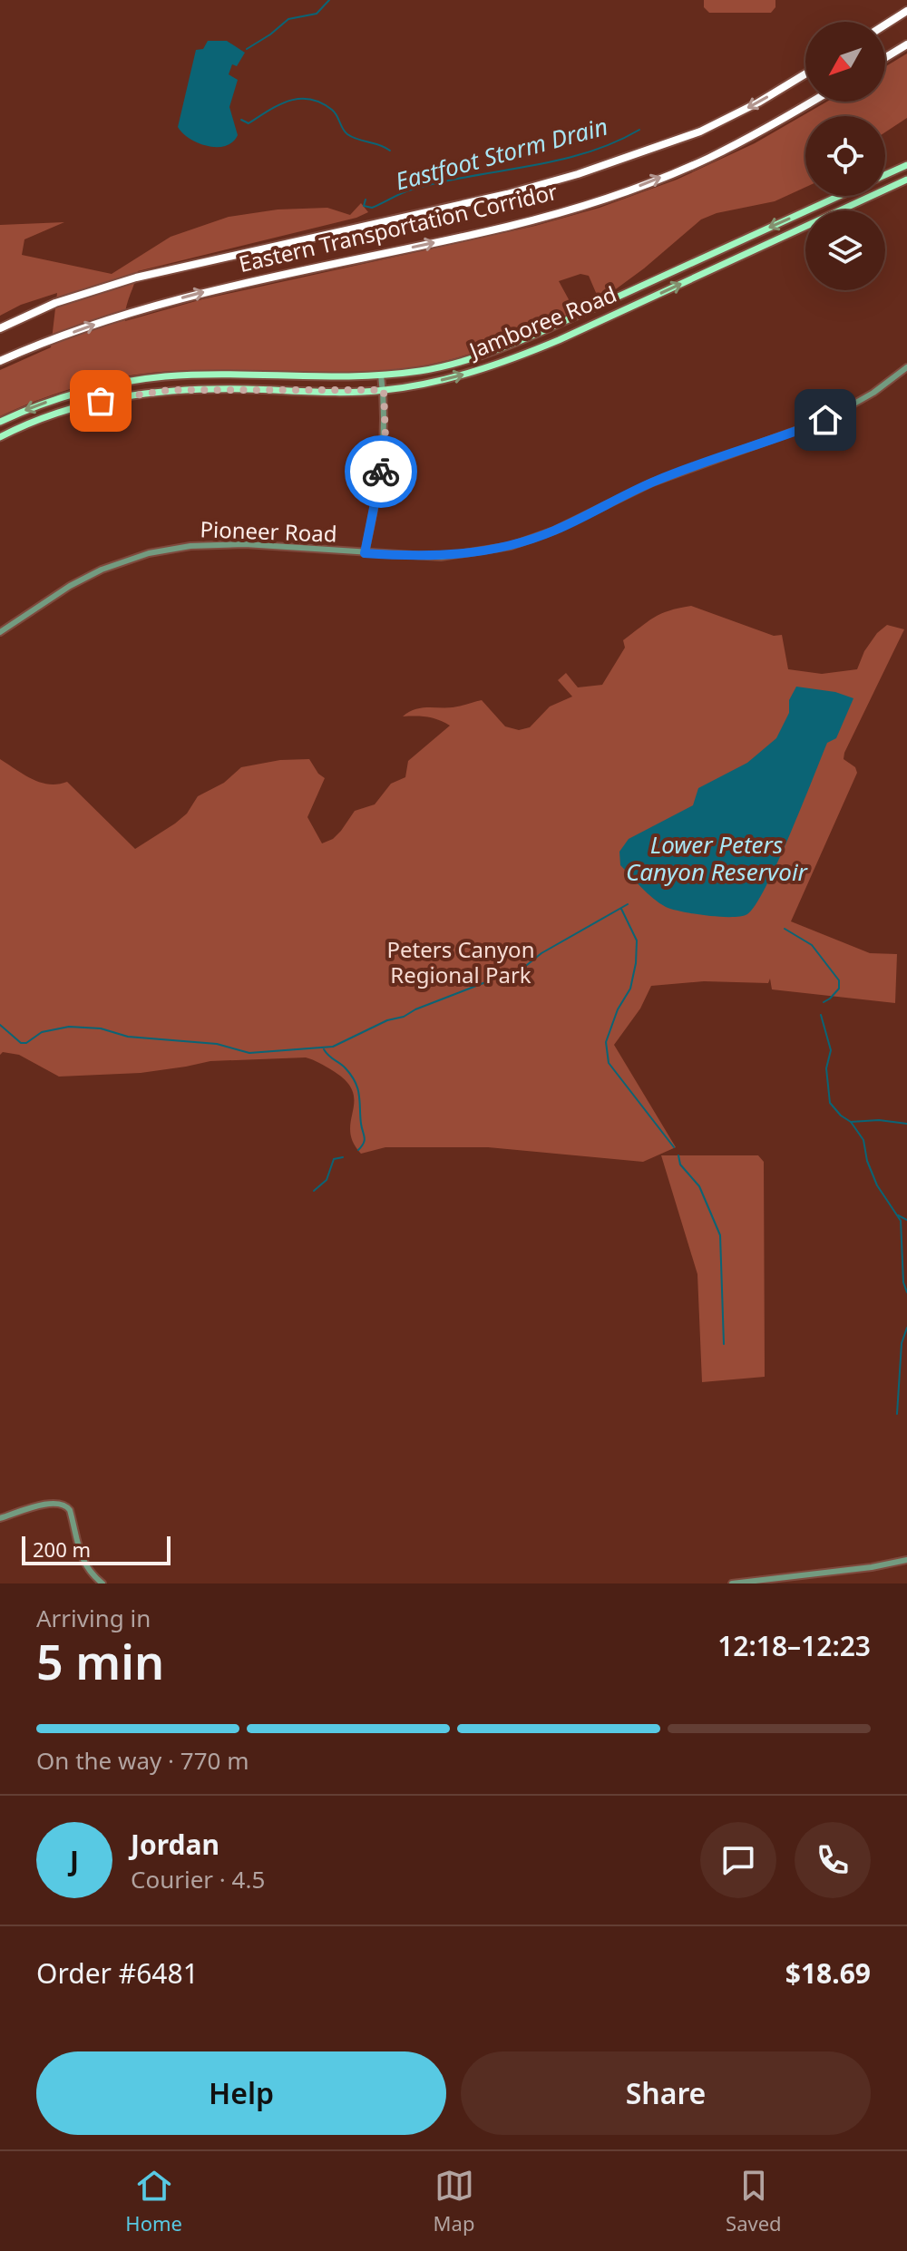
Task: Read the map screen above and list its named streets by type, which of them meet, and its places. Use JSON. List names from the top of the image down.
{
  "streets": {
    "highway": ["Eastern Transportation Corridor"],
    "main road": ["Jamboree Road"],
    "street": ["Pioneer Road"]
  },
  "water": ["Eastfoot Storm Drain", "Lower Peters Canyon Reservoir"],
  "parks": ["Peters Canyon Regional Park"],
  "scale_bar": "200 m",
  "north": "bottom left",
  "page": {
    "scale": "200 m",
    "heading": ["5 min", "Arriving in", "12:18–12:23"],
    "panel": [
      "Jordan",
      "Courier · 4.5",
      "Order #6481",
      "$18.69"
    ],
    "bar": "On the way · 770 m",
    "round": "J",
    "buttons": ["Help", "Share"],
    "tabs": ["Home", "Map", "Saved"]
  }
}
